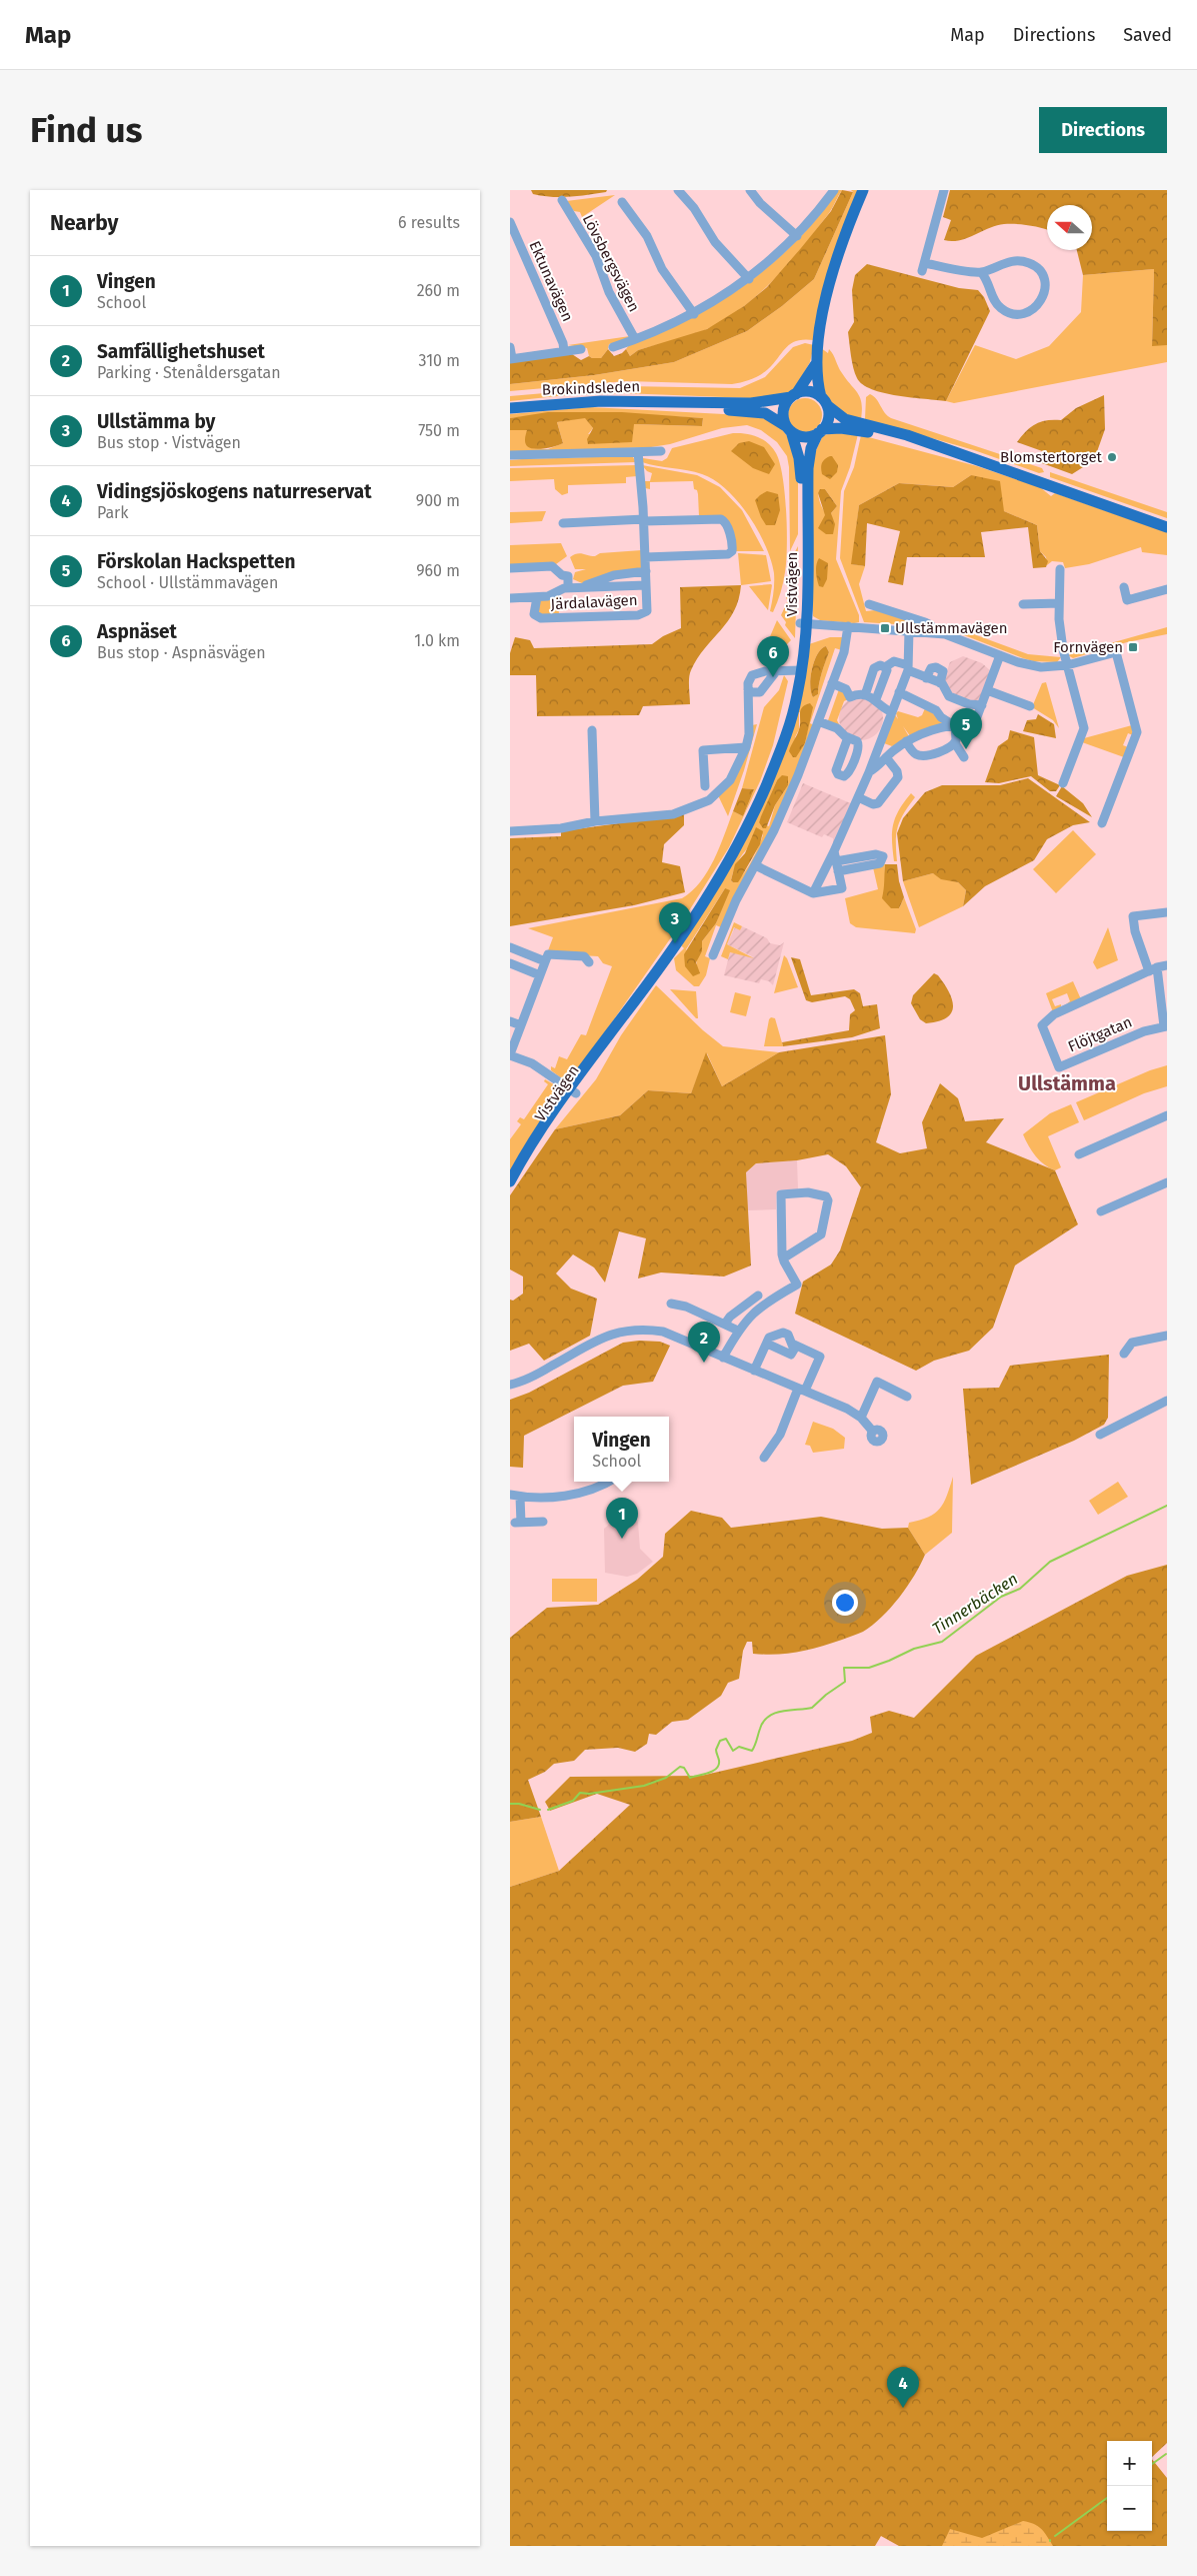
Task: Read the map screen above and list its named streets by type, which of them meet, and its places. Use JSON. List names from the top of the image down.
{
  "streets": {
    "main road": ["Brokindsleden", "Vistvägen"],
    "street": [
      "Lövsbergsvägen",
      "Ektunavägen",
      "Järdalavägen",
      "Flöjtgatan"
    ]
  },
  "crossings": [
    ["Brokindsleden", "Vistvägen"]
  ],
  "districts": ["Ullstämma"],
  "water": ["Tinnerbäcken"],
  "places": {
    "other": ["Blomstertorget"],
    "transit": ["Ullstämmavägen", "Fornvägen"]
  },
  "north": "left",
  "page": {
    "header": "Map",
    "nav": ["Map", "Directions", "Saved"],
    "buttons": "Directions",
    "title": "Find us",
    "heading": ["Nearby", "6 results"],
    "list": [
      {
        "mark": "1",
        "name": "Vingen",
        "note": "School",
        "value": "260 m"
      },
      {
        "mark": "2",
        "name": "Samfällighetshuset",
        "note": "Parking · Stenåldersgatan",
        "value": "310 m"
      },
      {
        "mark": "3",
        "name": "Ullstämma by",
        "note": "Bus stop · Vistvägen",
        "value": "750 m"
      },
      {
        "mark": "4",
        "name": "Vidingsjöskogens naturreservat",
        "note": "Park",
        "value": "900 m"
      },
      {
        "mark": "5",
        "name": "Förskolan Hackspetten",
        "note": "School · Ullstämmavägen",
        "value": "960 m"
      },
      {
        "mark": "6",
        "name": "Aspnäset",
        "note": "Bus stop · Aspnäsvägen",
        "value": "1.0 km"
      }
    ],
    "pins": [
      "6",
      "5",
      "3",
      "2",
      "1",
      "4"
    ],
    "popup": ["Vingen", "School"],
    "map_buttons": ["+", "−"]
  }
}
